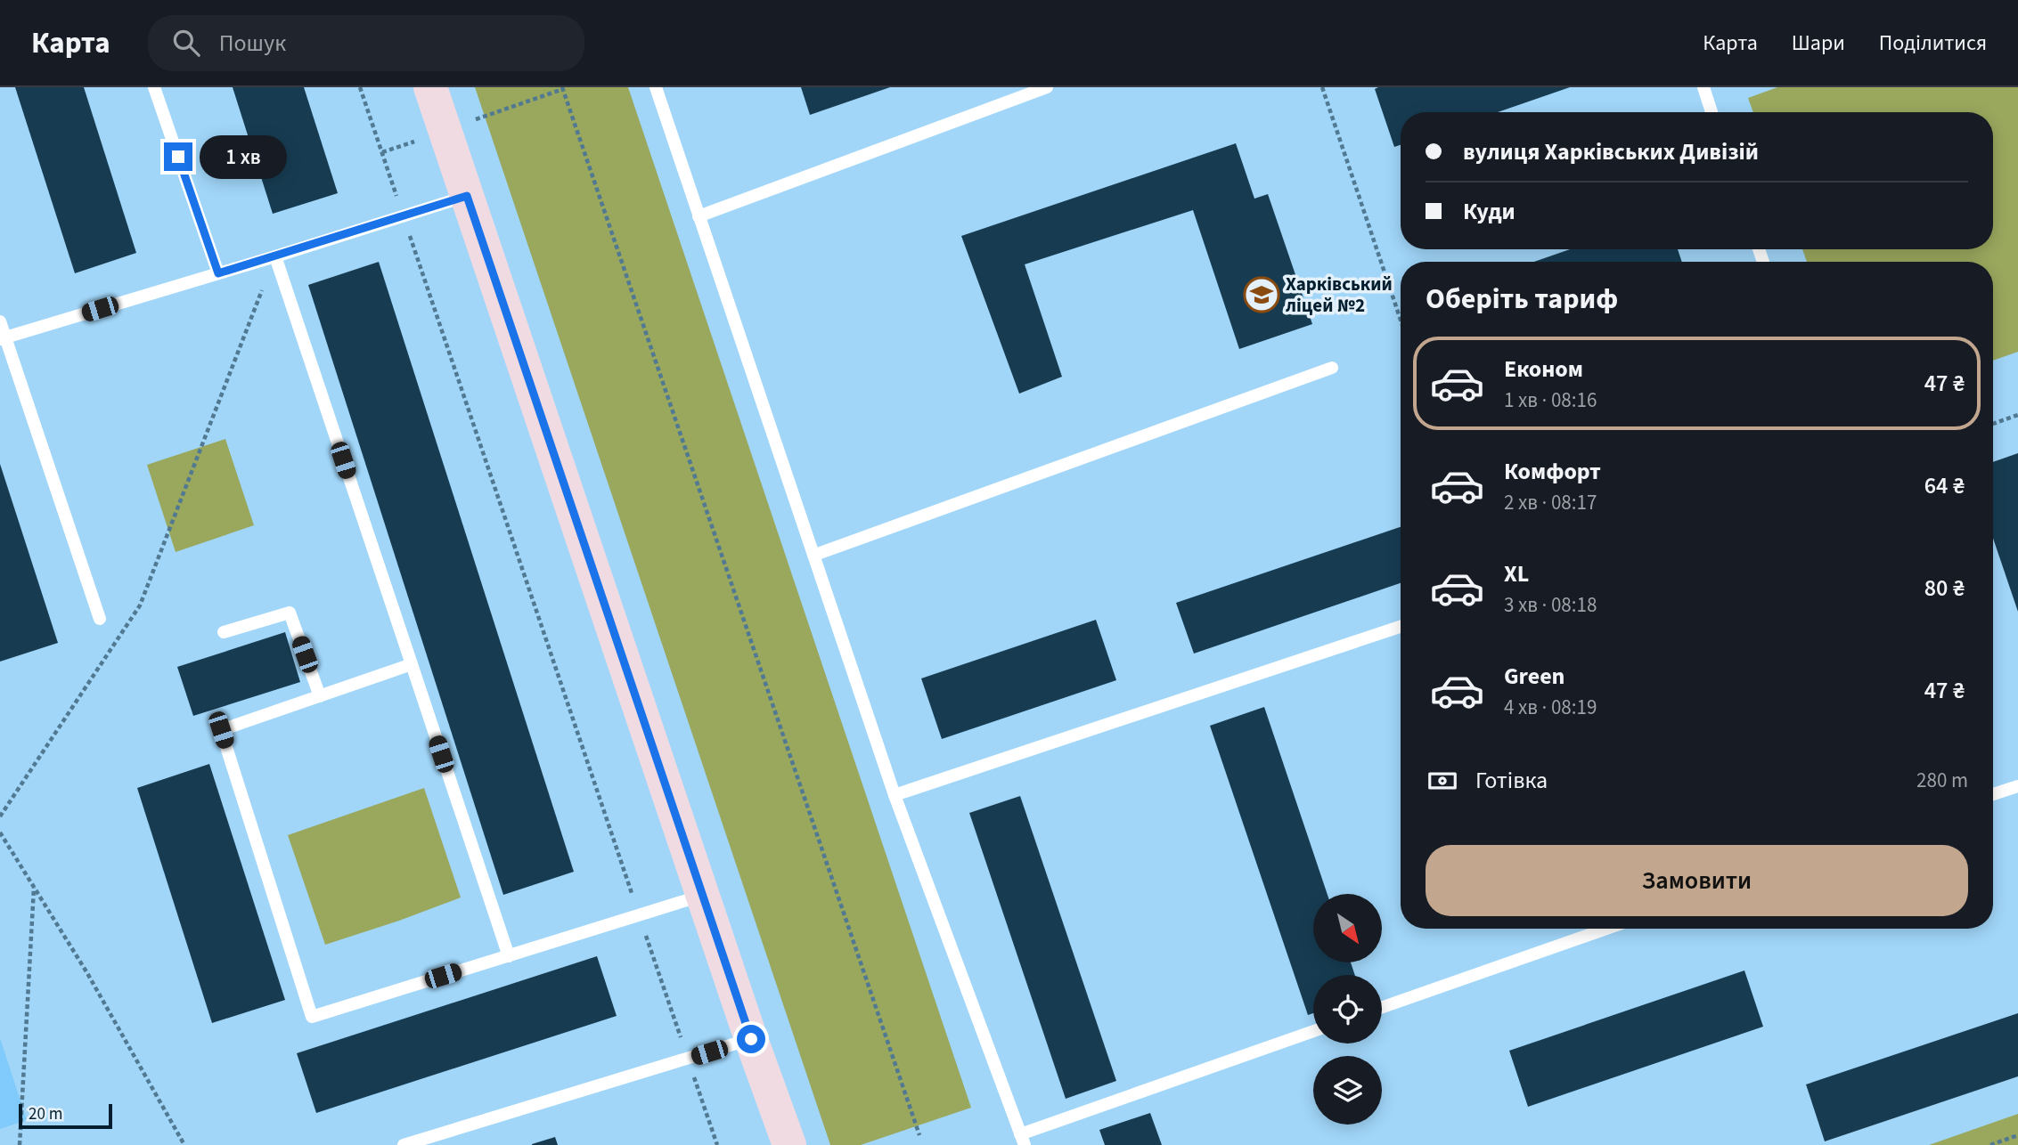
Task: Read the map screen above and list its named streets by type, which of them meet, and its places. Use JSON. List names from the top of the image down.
{
  "places": {
    "school or university": ["Харківський ліцей №2"]
  },
  "scale_bar": "20 m",
  "north": "bottom right",
  "page": {
    "header": "Карта",
    "search": "Пошук",
    "nav": ["Карта", "Шари", "Поділитися"],
    "banner": ["вулиця Харківських Дивізій", "Куди"],
    "bubble": "1 хв",
    "heading": "Оберіть тариф",
    "list": [
      {
        "name": "Економ",
        "note": "1 хв · 08:16",
        "value": "47 ₴"
      },
      {
        "name": "Комфорт",
        "note": "2 хв · 08:17",
        "value": "64 ₴"
      },
      {
        "name": "XL",
        "note": "3 хв · 08:18",
        "value": "80 ₴"
      },
      {
        "name": "Green",
        "note": "4 хв · 08:19",
        "value": "47 ₴"
      }
    ],
    "pay": ["Готівка", "280 m"],
    "buttons": "Замовити",
    "scale": "20 m"
  }
}
